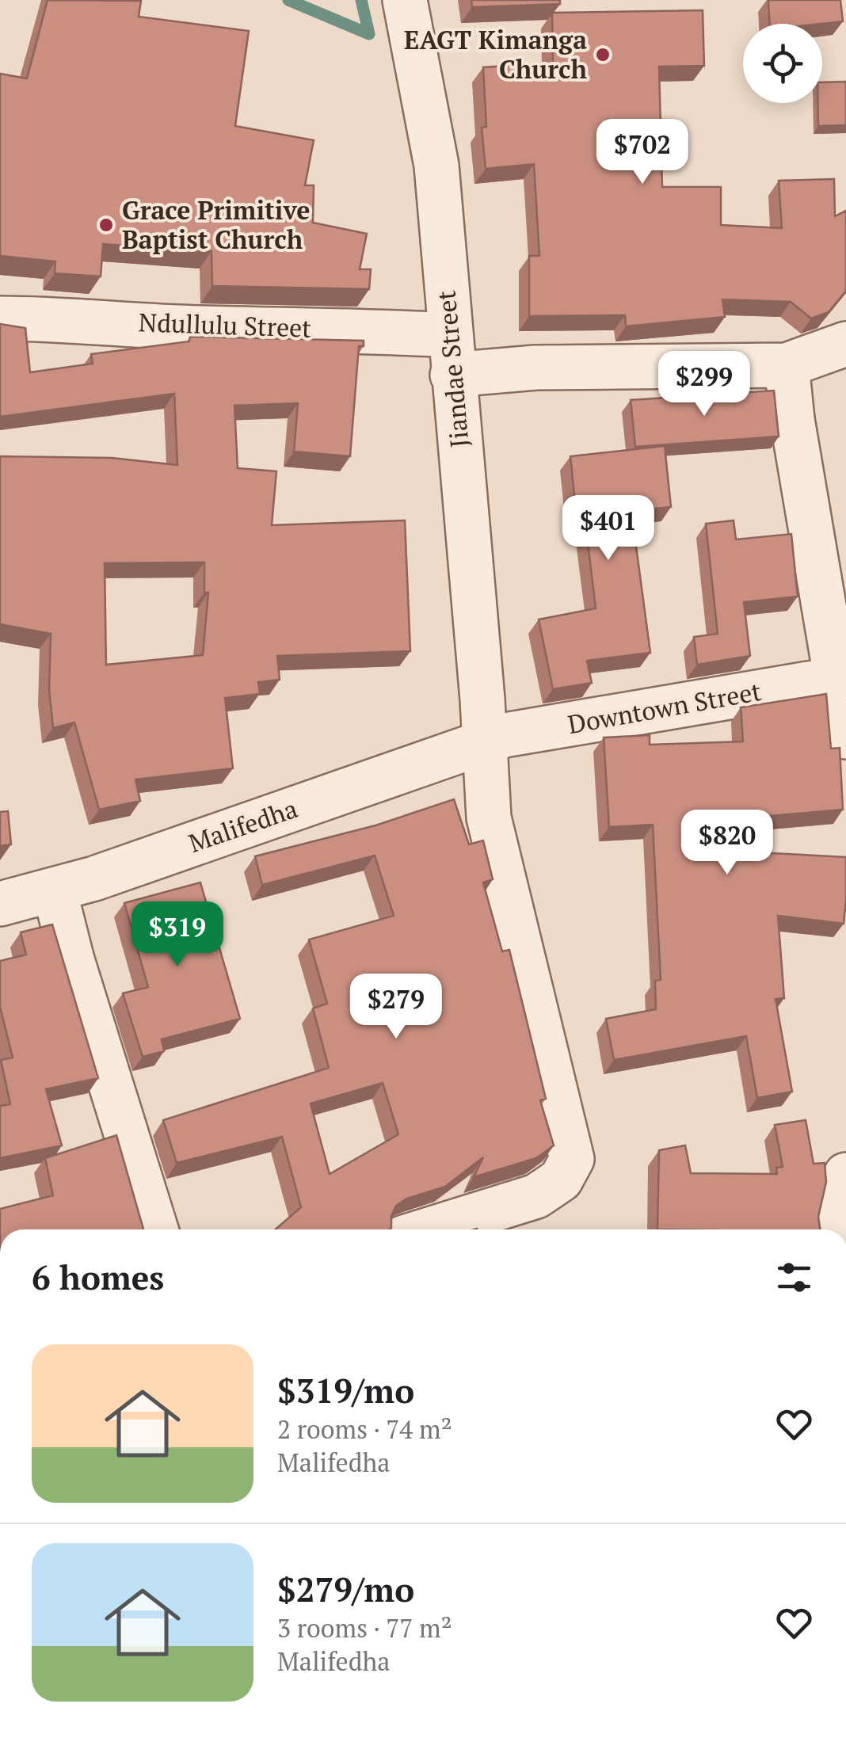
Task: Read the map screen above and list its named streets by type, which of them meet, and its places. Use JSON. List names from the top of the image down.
{
  "streets": {
    "street": [
      "Ndullulu Street",
      "Jiandae Street",
      "Downtown Street",
      "Malifedha"
    ]
  },
  "crossings": [
    ["Ndullulu Street", "Jiandae Street"],
    ["Jiandae Street", "Downtown Street"],
    ["Jiandae Street", "Malifedha"],
    ["Downtown Street", "Malifedha"]
  ],
  "places": ["EAGT Kimanga Church", "Grace Primitive Baptist Church"],
  "page": {
    "price": [
      "$702",
      "$299",
      "$401",
      "$820",
      "$319",
      "$279"
    ],
    "heading": "6 homes",
    "list": [
      {
        "name": "$319/mo",
        "note": "2 rooms · 74 m² · Malifedha"
      },
      {
        "name": "$279/mo",
        "note": "3 rooms · 77 m² · Malifedha"
      }
    ]
  }
}
